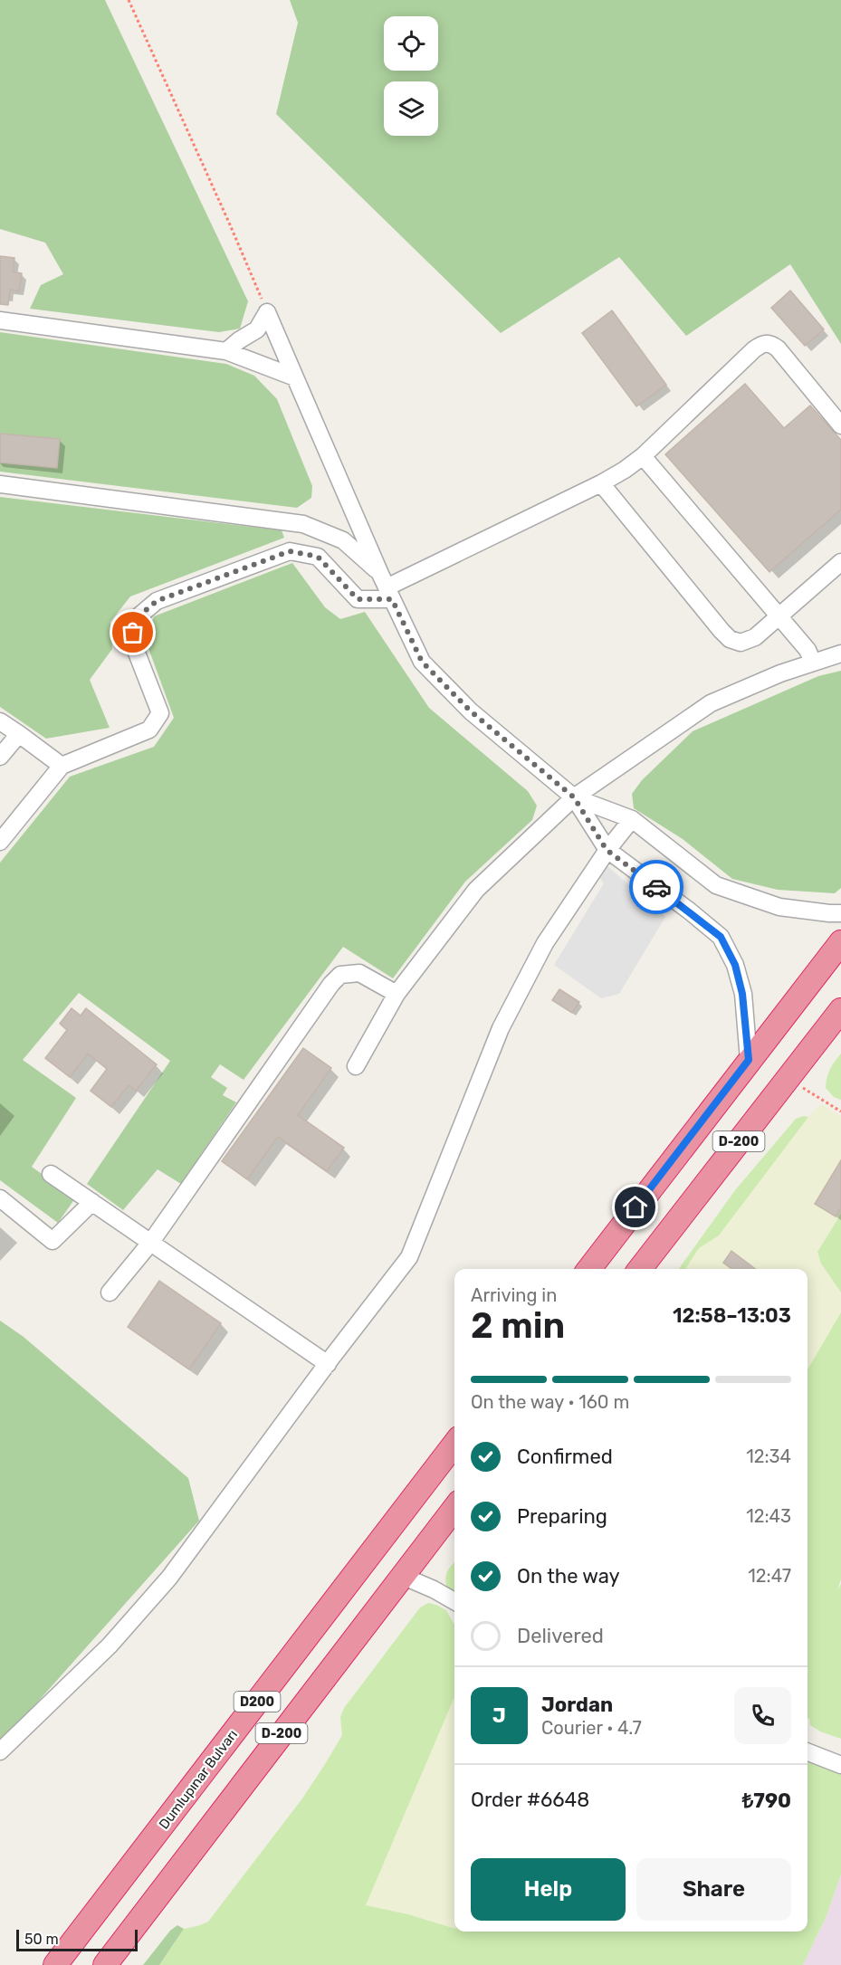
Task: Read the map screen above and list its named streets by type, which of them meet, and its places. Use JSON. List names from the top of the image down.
{
  "streets": {
    "highway": ["D-200", "D200", "Dumlupınar Bulvarı"]
  },
  "scale_bar": "50 m",
  "page": {
    "heading": ["2 min", "Arriving in", "12:58–13:03"],
    "panel": [
      "Jordan",
      "Courier · 4.7",
      "Order #6648",
      "₺790"
    ],
    "bar": "On the way · 160 m",
    "list": [
      ["Confirmed", "12:34"],
      ["Preparing", "12:43"],
      ["On the way", "12:47"],
      "Delivered"
    ],
    "round": "J",
    "buttons": ["Help", "Share"],
    "scale": "50 m"
  }
}
